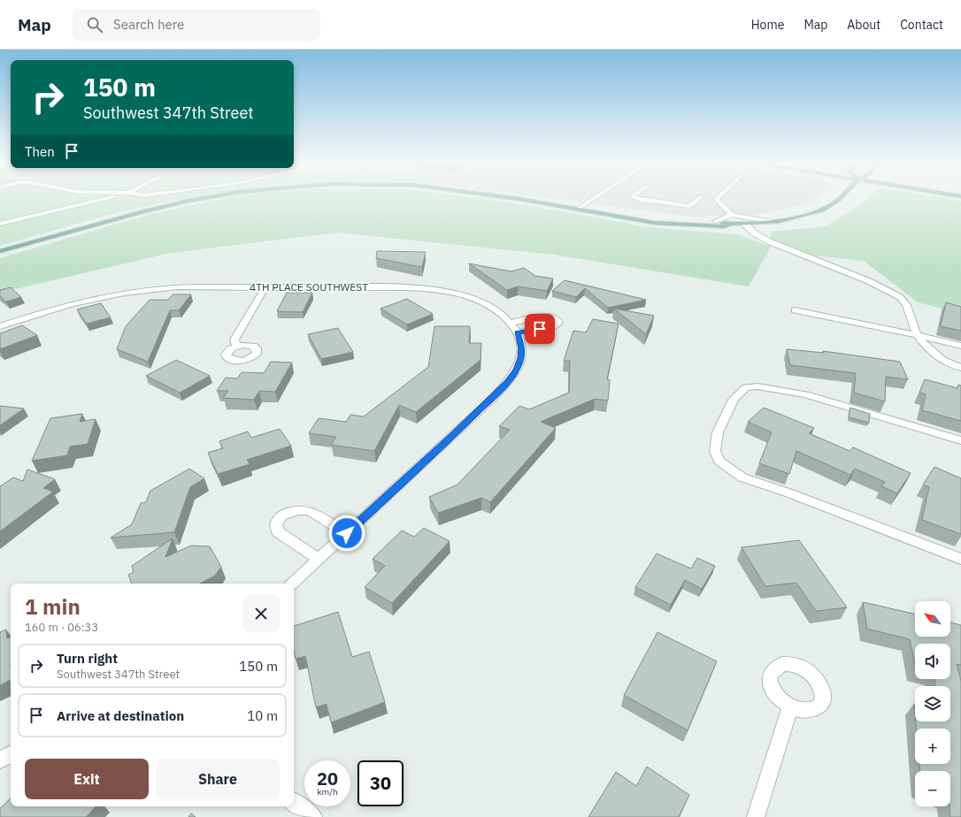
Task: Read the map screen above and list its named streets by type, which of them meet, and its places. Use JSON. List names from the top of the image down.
{
  "streets": {
    "street": ["4TH PLACE SOUTHWEST"]
  },
  "north": "top left",
  "page": {
    "header": "Map",
    "search": "Search here",
    "nav": [
      "Home",
      "Map",
      "About",
      "Contact"
    ],
    "turn": ["150 m", "Southwest 347th Street"],
    "then": "Then",
    "heading": ["1 min", "160 m · 06:33"],
    "map_buttons": ["+", "−"],
    "list": [
      {
        "name": "Turn right",
        "note": "Southwest 347th Street",
        "value": "150 m"
      },
      {
        "name": "Arrive at destination",
        "value": "10 m"
      }
    ],
    "buttons": ["Exit", "Share"],
    "speed": "20 km/h",
    "limit": "30"
  }
}
